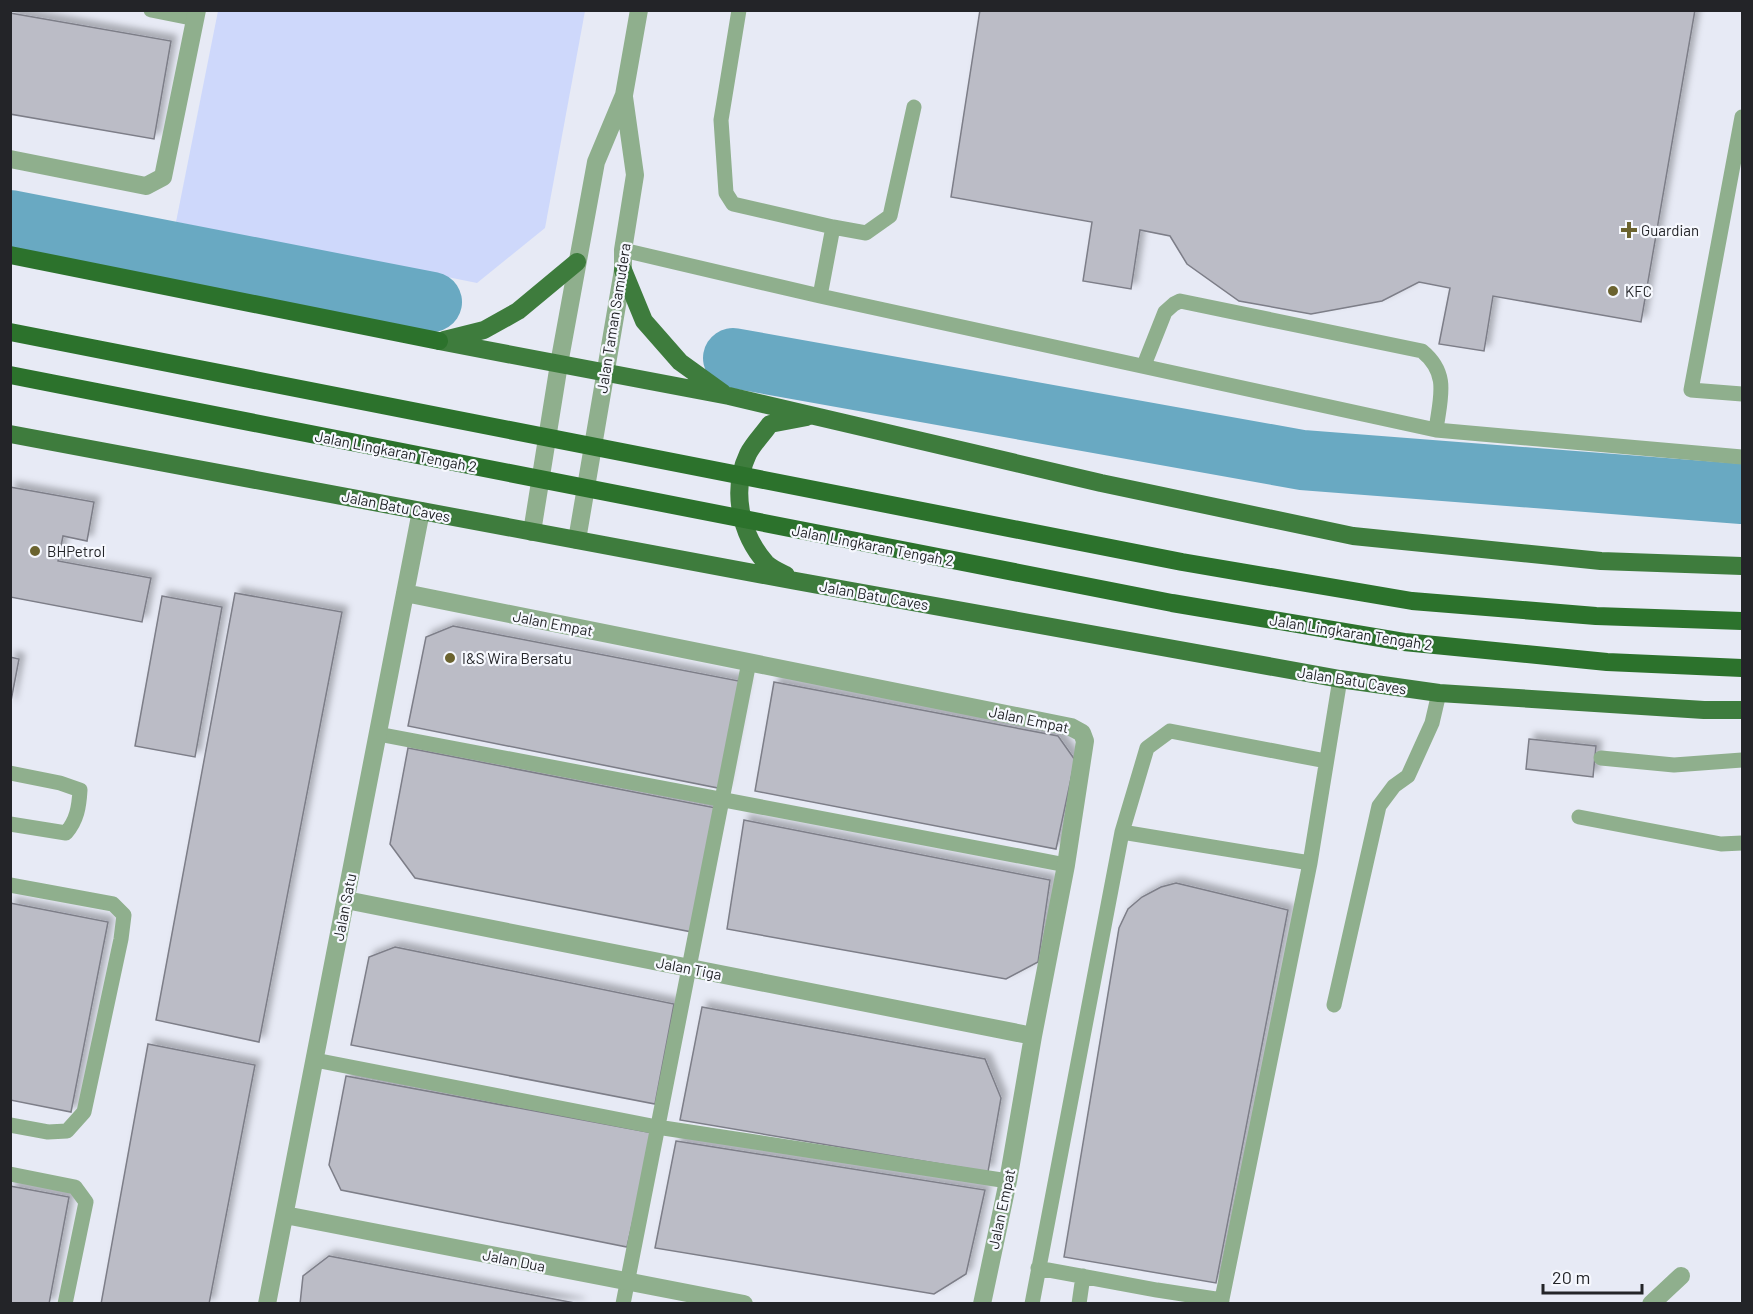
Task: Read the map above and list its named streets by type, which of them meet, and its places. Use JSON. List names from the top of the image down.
{
  "streets": {
    "highway": ["Jalan Lingkaran Tengah 2"],
    "main road": ["Jalan Batu Caves"],
    "street": [
      "Jalan Taman Samudera",
      "Jalan Empat",
      "Jalan Satu",
      "Jalan Tiga",
      "Jalan Dua"
    ]
  },
  "crossings": [
    ["Jalan Taman Samudera", "Jalan Batu Caves"],
    ["Jalan Batu Caves", "Jalan Satu"],
    ["Jalan Empat", "Jalan Satu"],
    ["Jalan Empat", "Jalan Tiga"],
    ["Jalan Satu", "Jalan Tiga"],
    ["Jalan Satu", "Jalan Dua"]
  ],
  "places": {
    "health": ["Guardian"],
    "other": ["KFC", "BHPetrol", "I&S Wira Bersatu"]
  },
  "scale_bar": "20 m"
}
